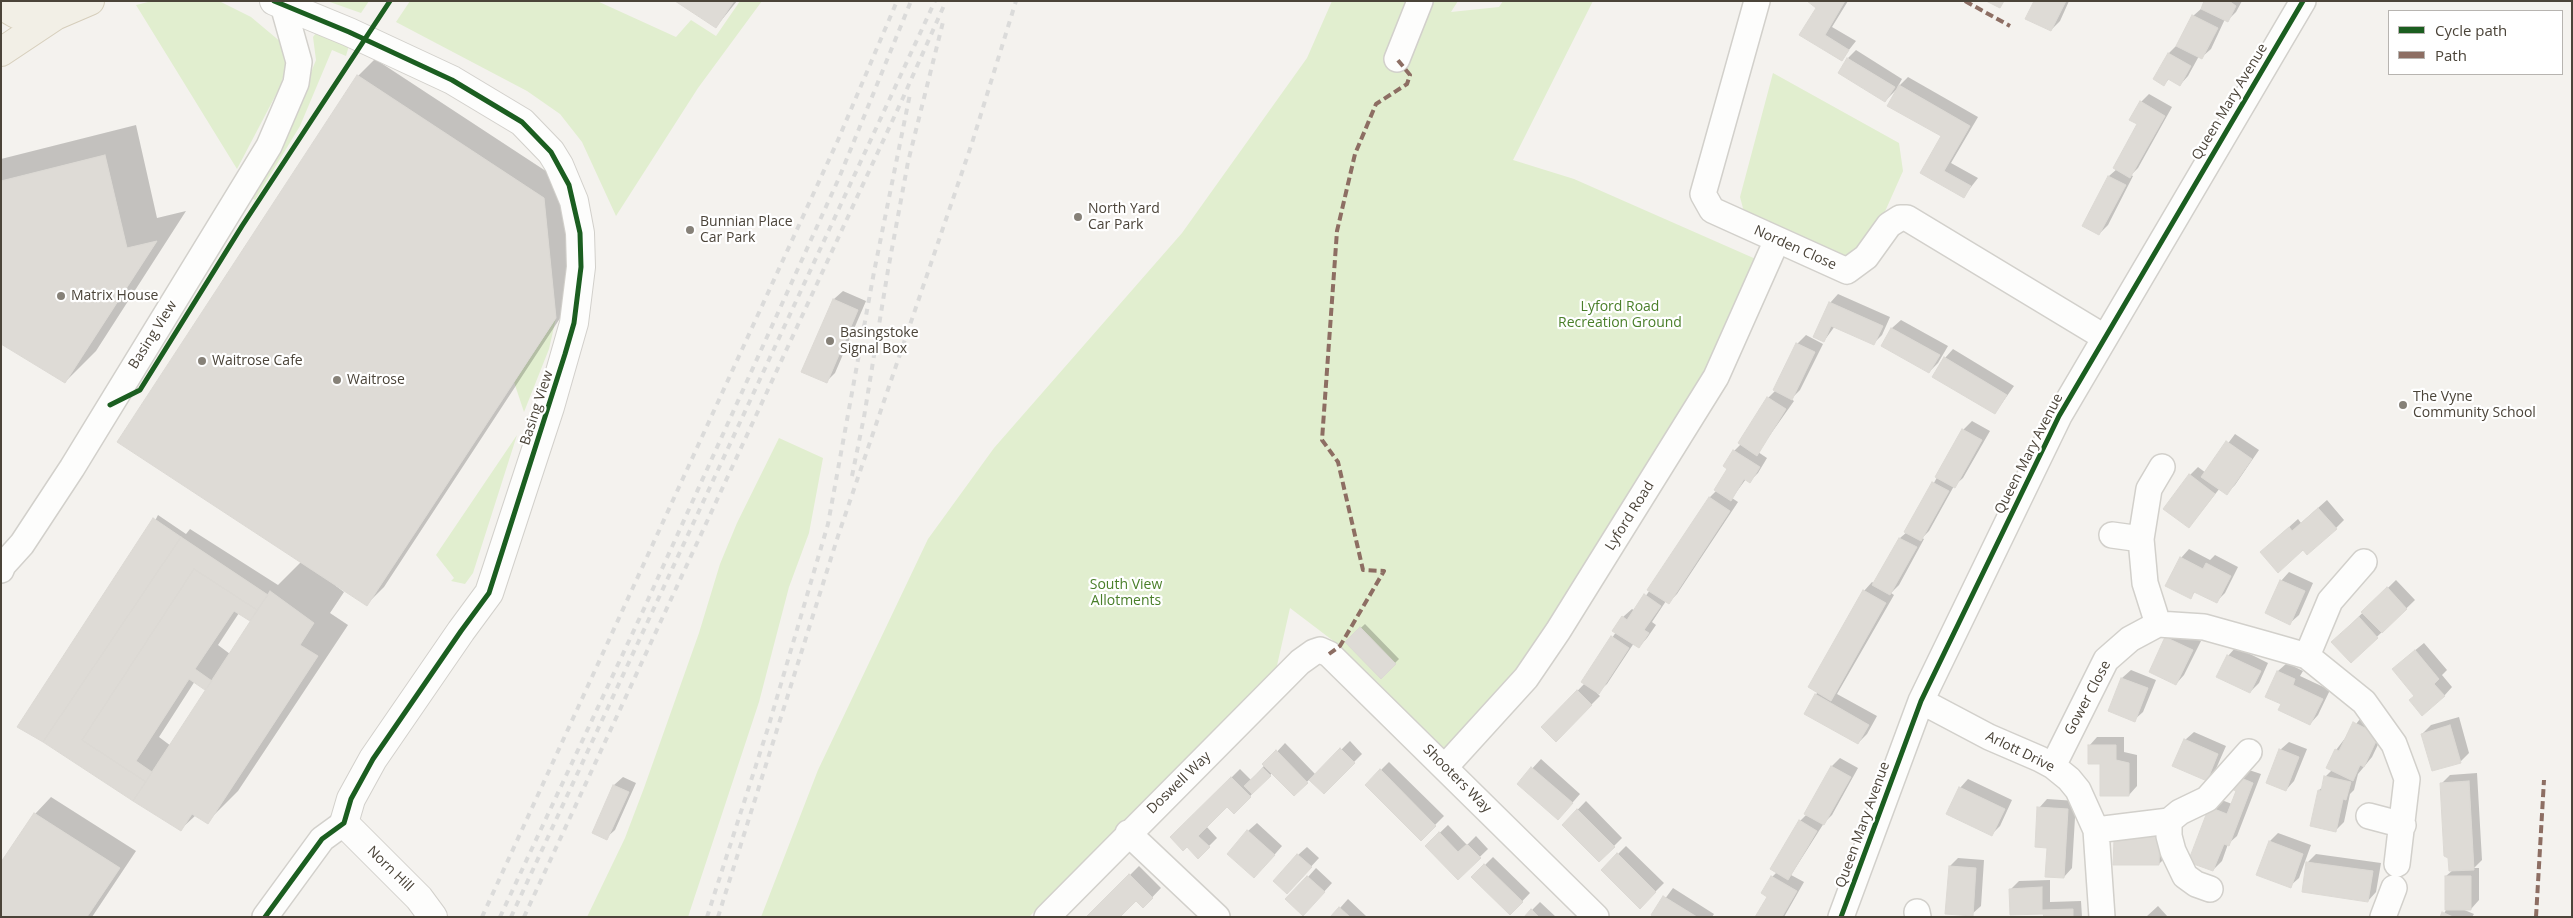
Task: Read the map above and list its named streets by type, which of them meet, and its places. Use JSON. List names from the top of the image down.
{
  "streets": {
    "street": [
      "Queen Mary Avenue",
      "Norden Close",
      "Basing View",
      "Lyford Road",
      "Gower Close",
      "Arlott Drive",
      "Shooters Way",
      "Doswell Way",
      "Norn Hill"
    ]
  },
  "crossings": [
    ["Queen Mary Avenue", "Norden Close"],
    ["Queen Mary Avenue", "Arlott Drive"],
    ["Norden Close", "Lyford Road"],
    ["Basing View", "Norn Hill"],
    ["Lyford Road", "Shooters Way"],
    ["Gower Close", "Arlott Drive"],
    ["Shooters Way", "Doswell Way"]
  ],
  "parks": ["Lyford Road Recreation Ground", "South View Allotments"],
  "places": [
    "North Yard Car Park",
    "Bunnian Place Car Park",
    "Matrix House",
    "Basingstoke Signal Box",
    "Waitrose Cafe",
    "Waitrose",
    "The Vyne Community School"
  ],
  "legend": ["Cycle path", "Path"]
}
